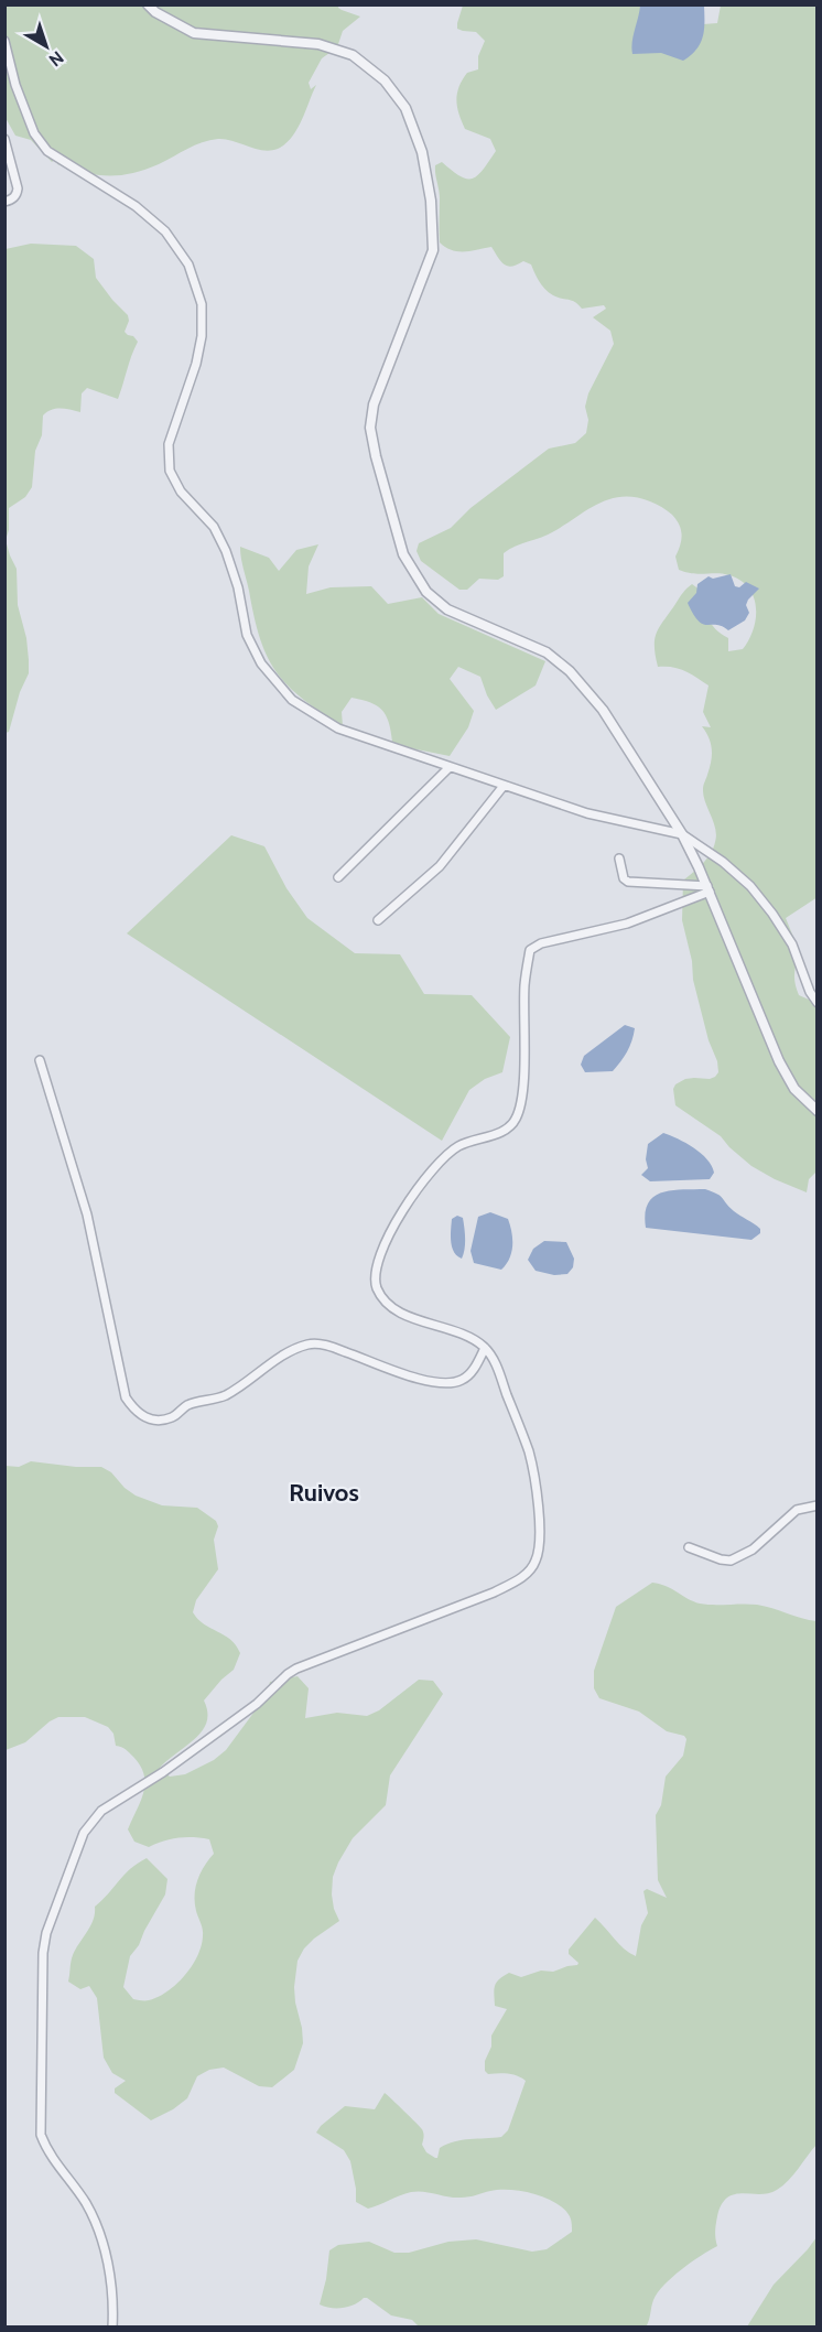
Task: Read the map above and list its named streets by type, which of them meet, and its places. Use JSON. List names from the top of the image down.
{
  "districts": ["Ruivos"],
  "north": "bottom right"
}
